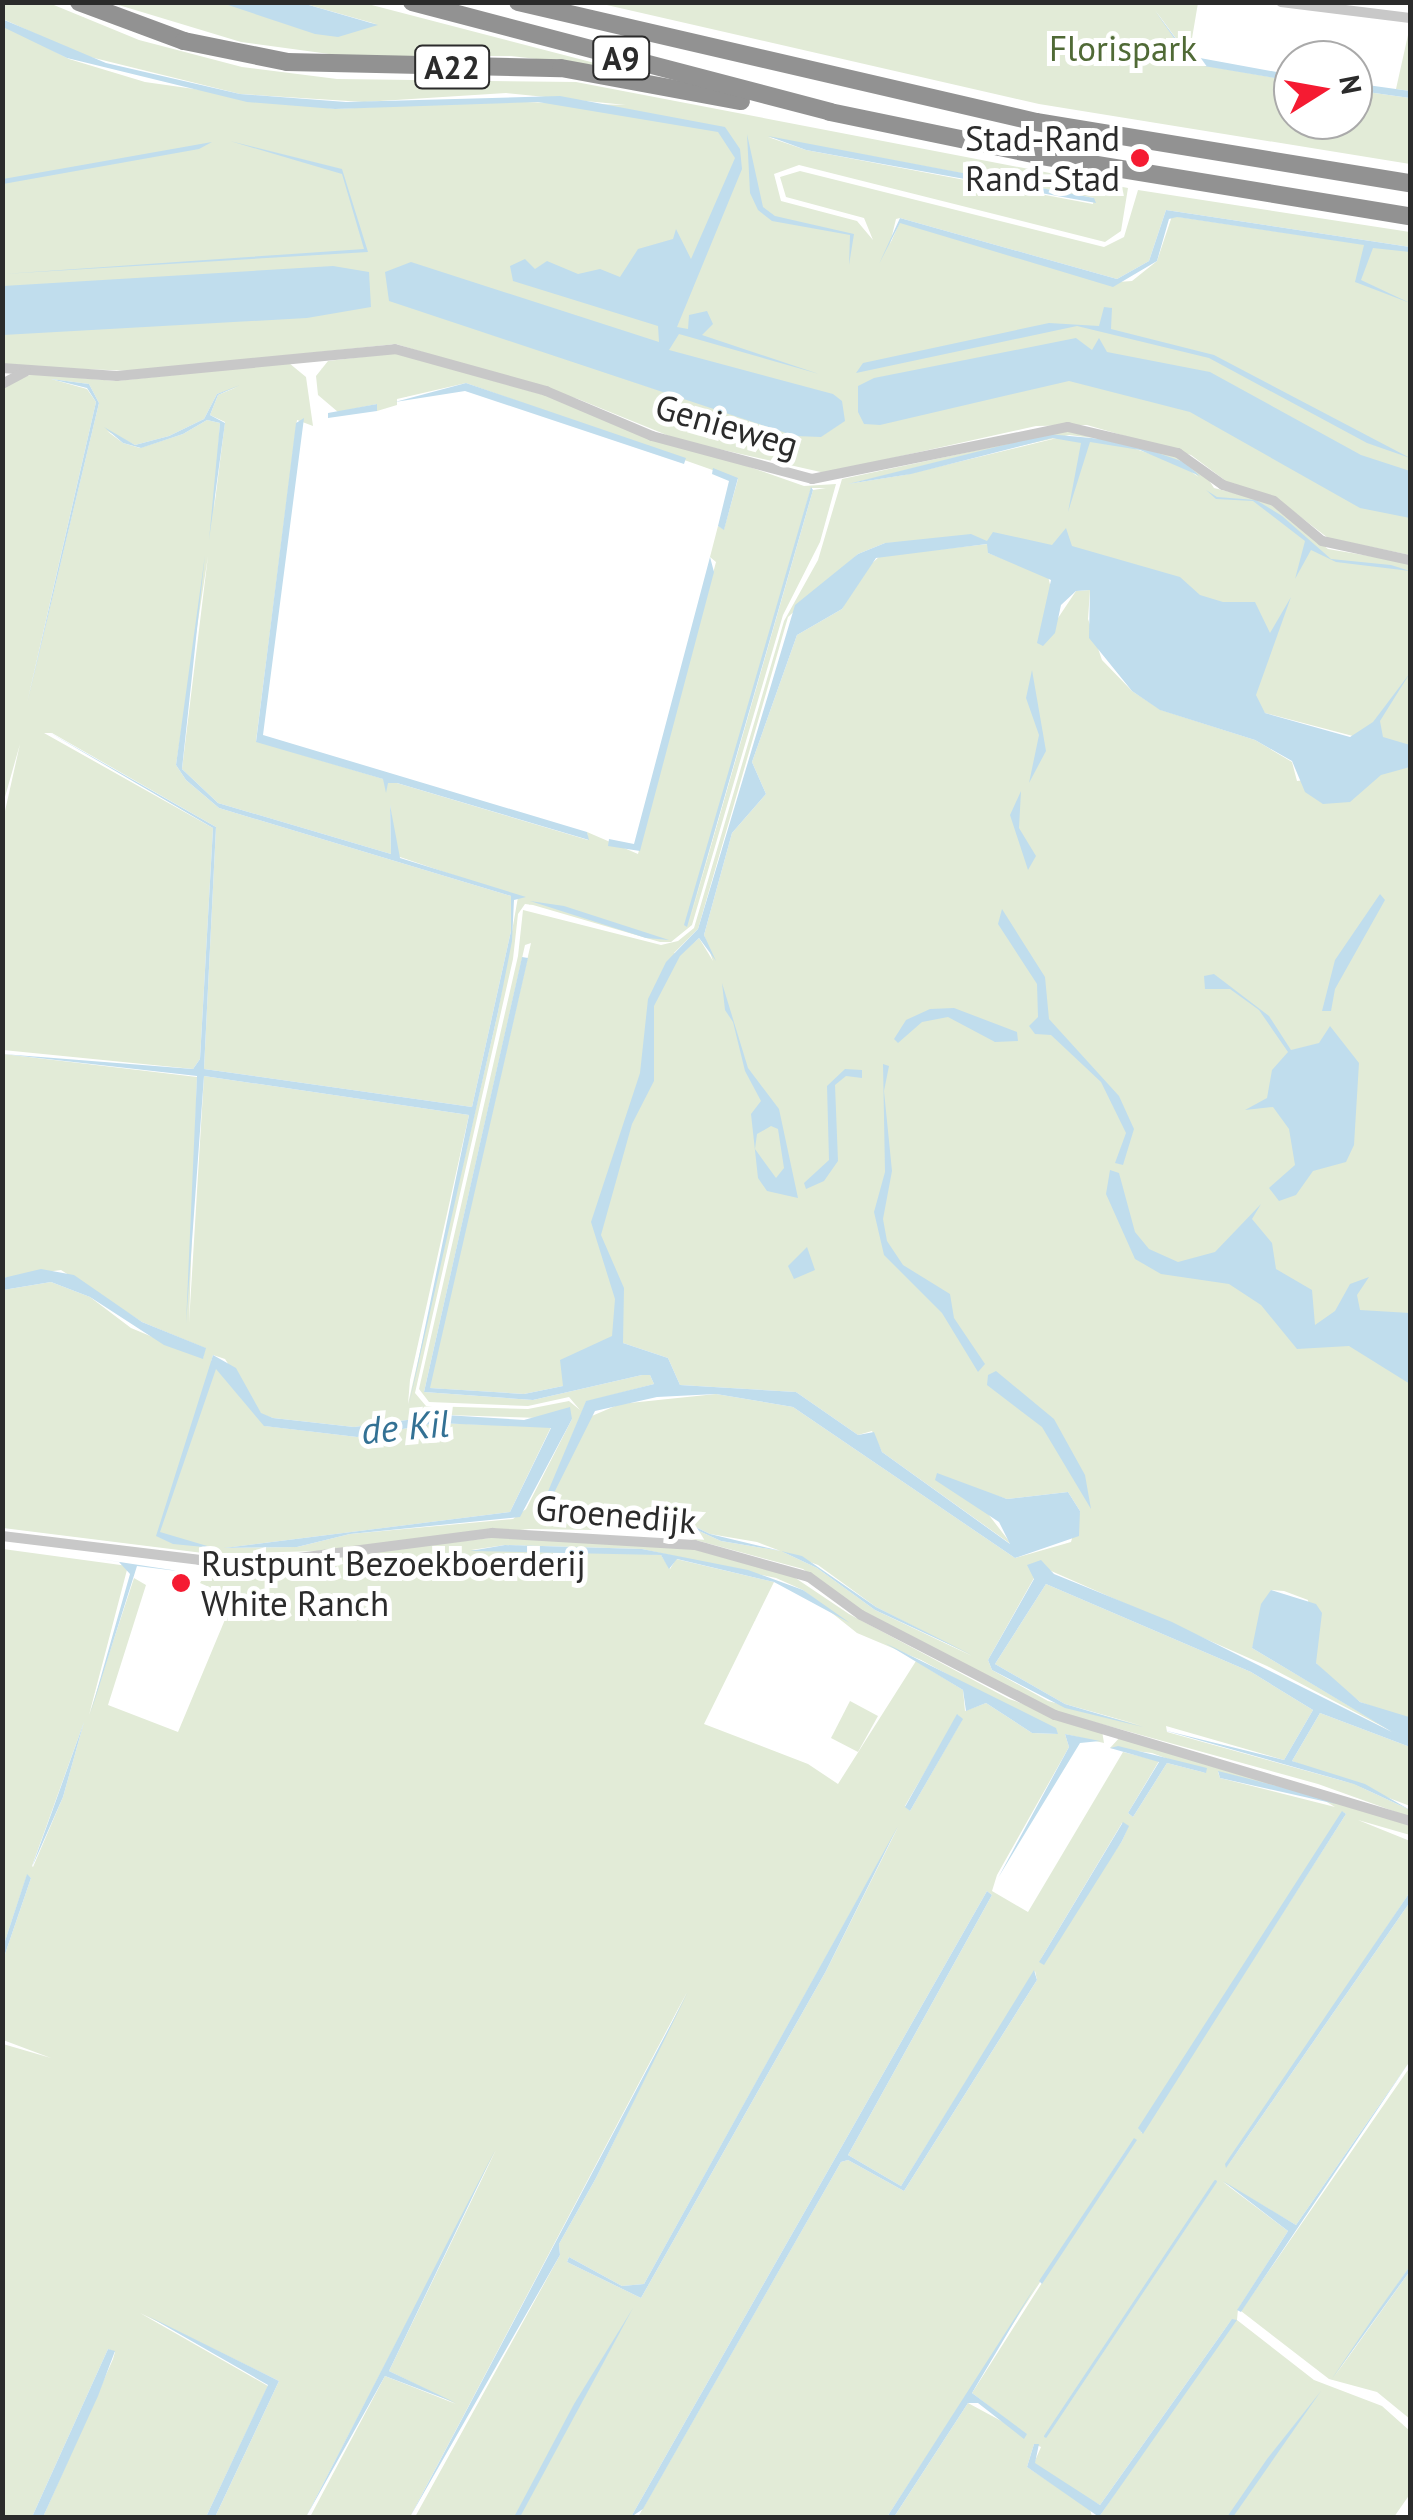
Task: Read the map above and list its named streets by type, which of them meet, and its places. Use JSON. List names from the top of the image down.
{
  "streets": {
    "highway": ["A9", "A22"],
    "street": ["Genieweg", "Groenedijk"]
  },
  "crossings": [
    ["A9", "A22"]
  ],
  "water": ["de Kil"],
  "parks": ["Florispark"],
  "places": ["Stad-Rand Rand-Stad", "Rustpunt Bezoekboerderij White Ranch"],
  "north": "right"
}
